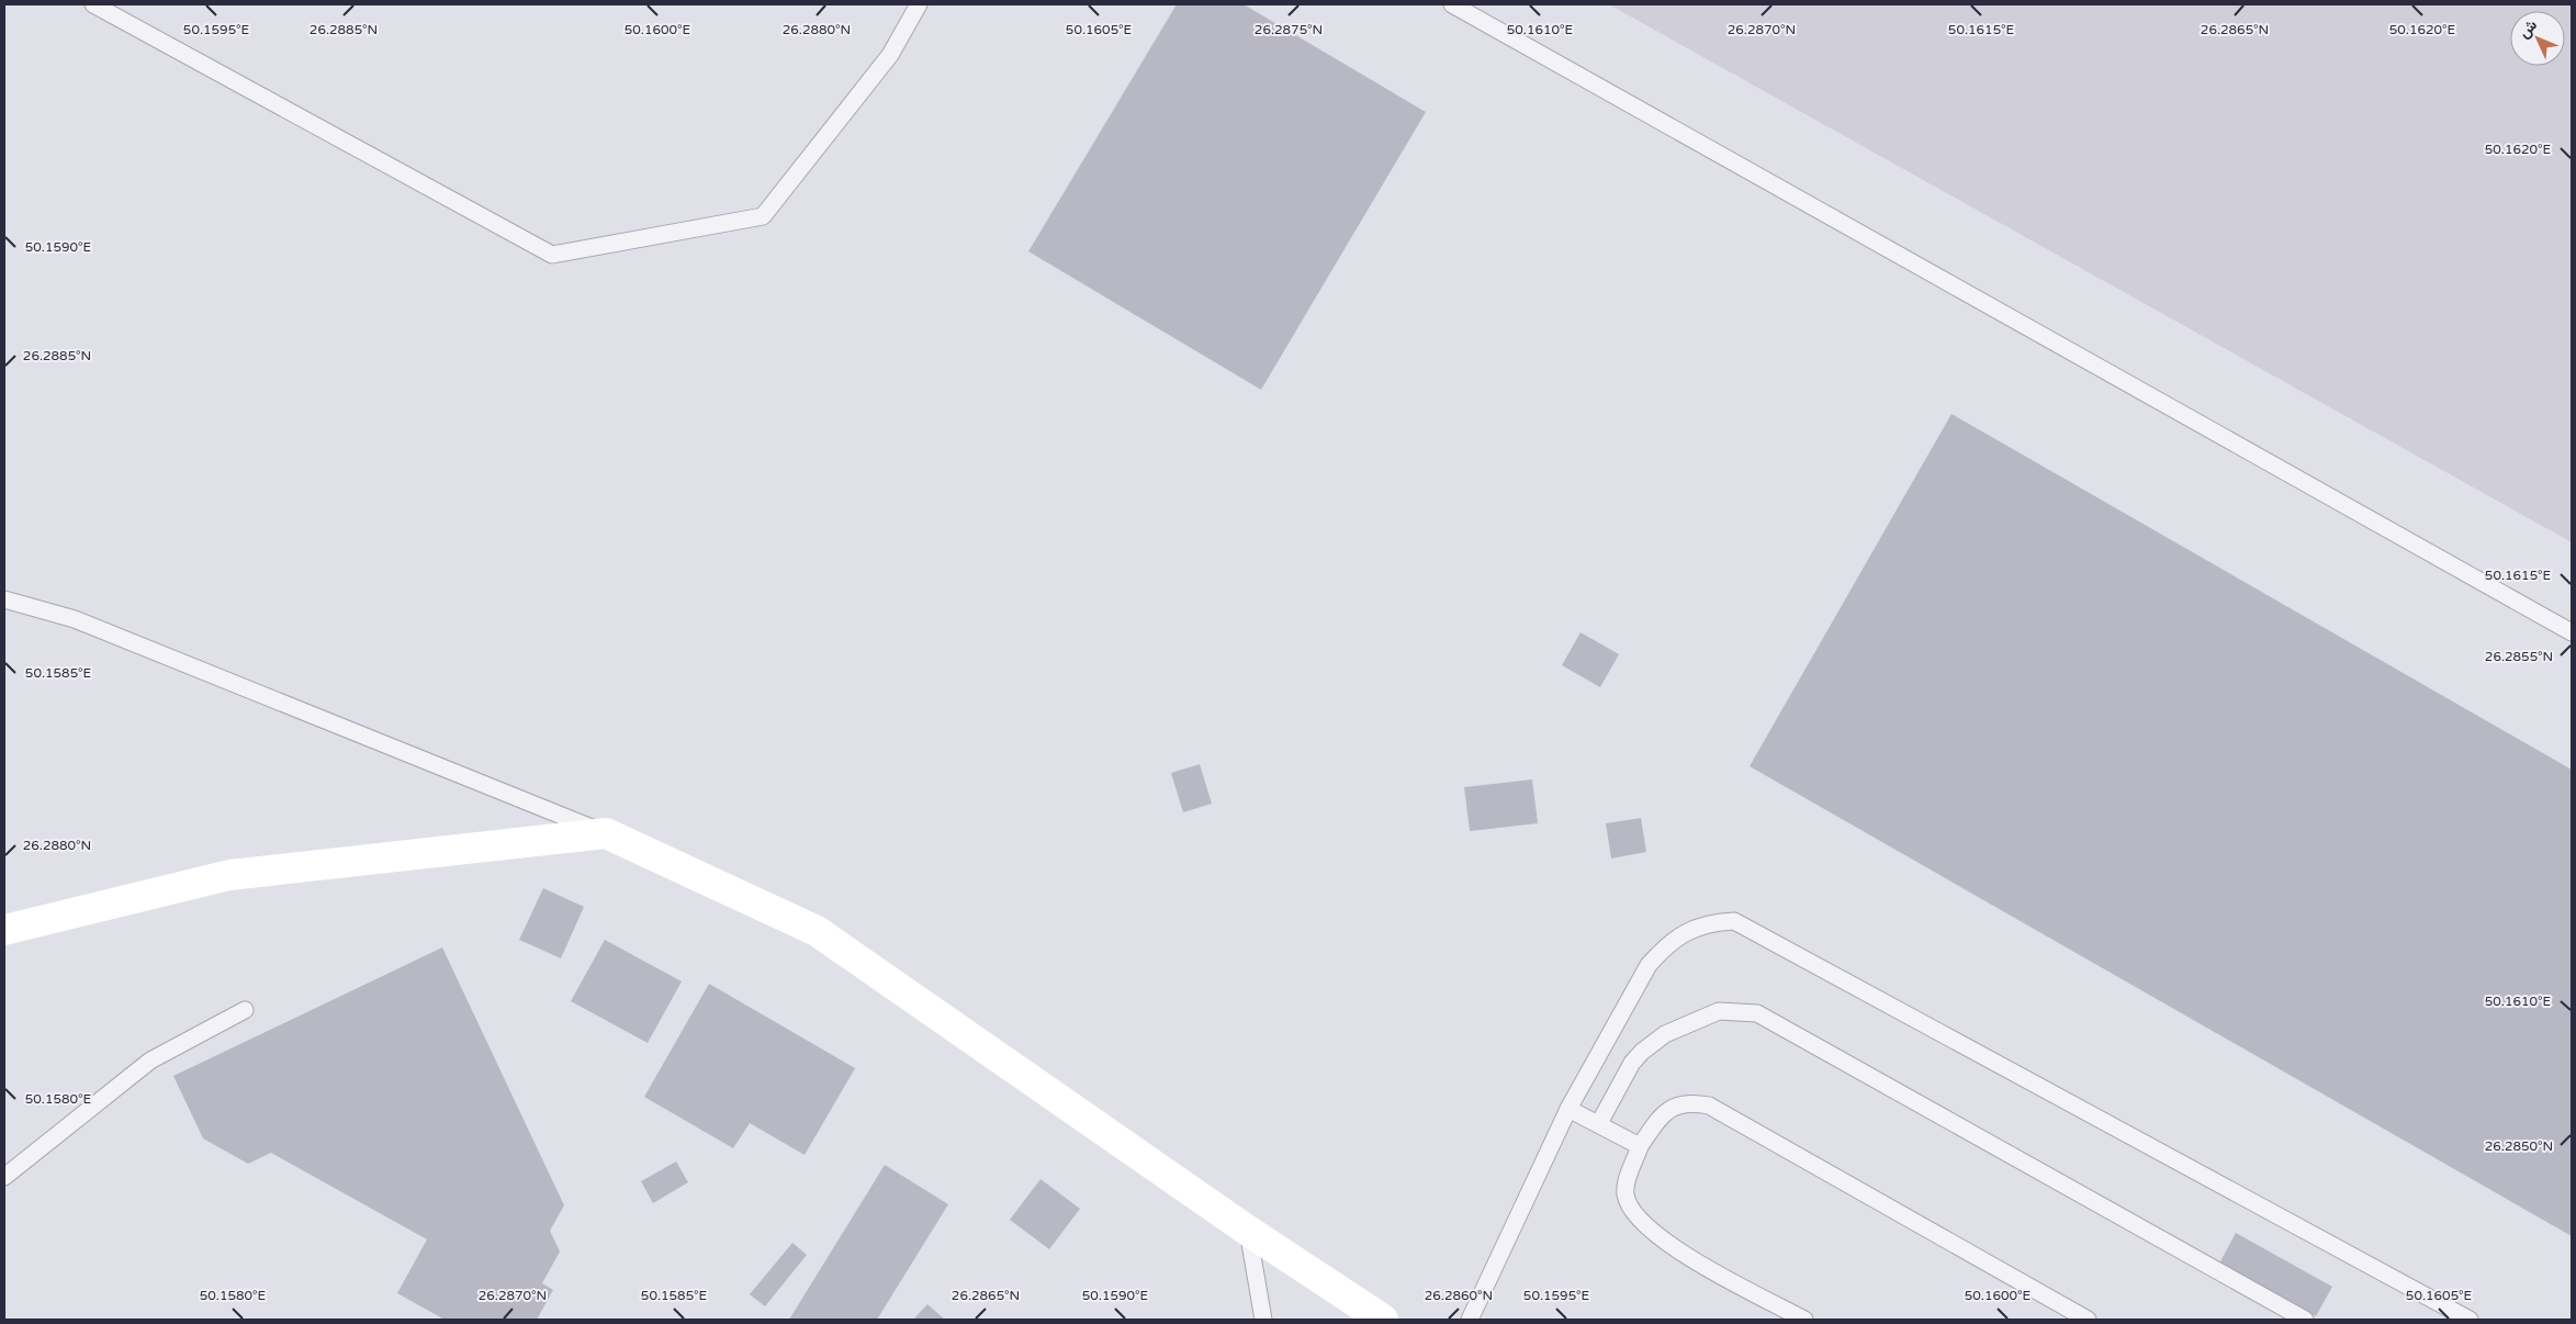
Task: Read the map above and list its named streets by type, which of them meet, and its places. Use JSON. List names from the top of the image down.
{
  "north": "top left",
  "coordinates": [
    "50.1620°E",
    "50.1595°E",
    "50.1600°E",
    "50.1605°E",
    "50.1610°E",
    "50.1615°E",
    "26.2885°N",
    "26.2880°N",
    "26.2875°N",
    "26.2870°N",
    "26.2865°N",
    "50.1590°E",
    "26.2855°N",
    "50.1585°E",
    "50.1580°E",
    "26.2850°N",
    "26.2860°N"
  ]
}
